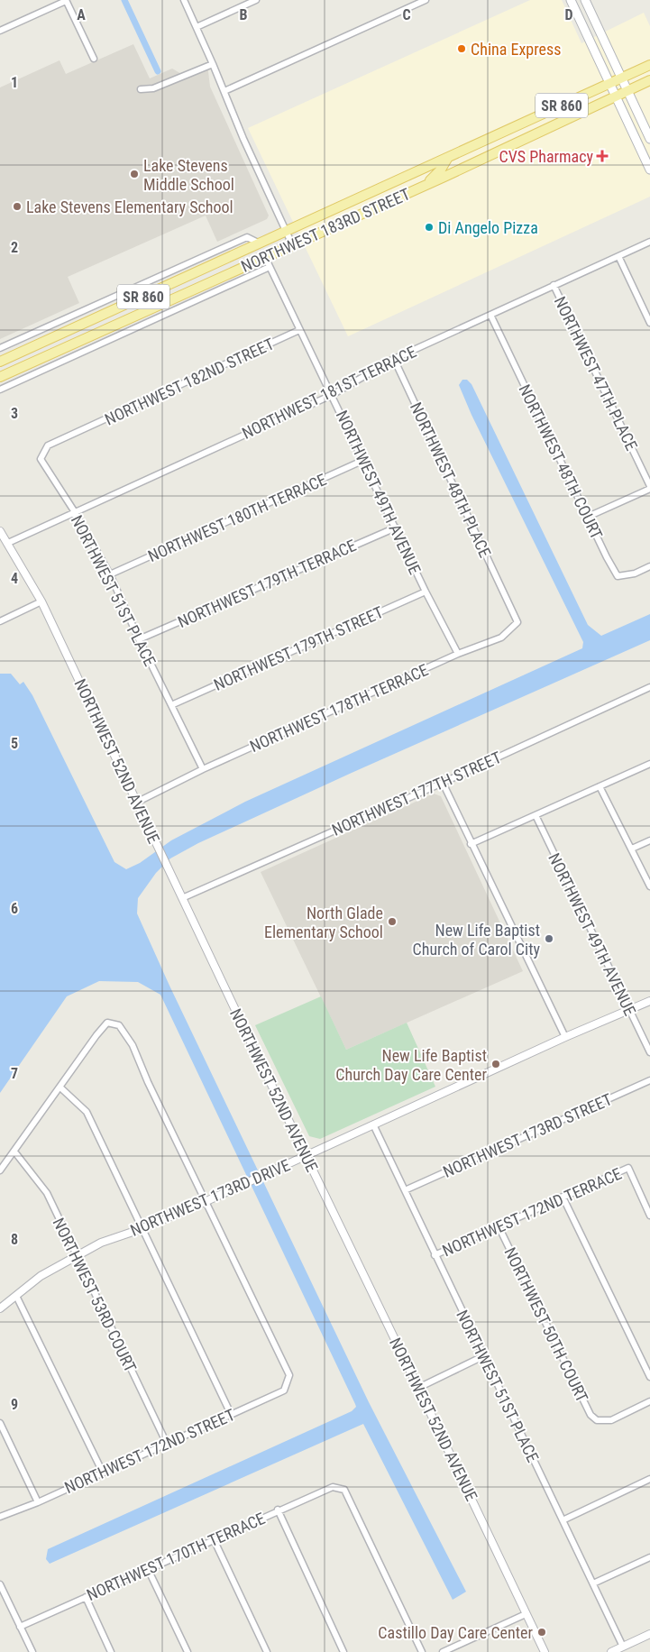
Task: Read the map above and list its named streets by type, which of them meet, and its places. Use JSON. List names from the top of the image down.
{
  "streets": {
    "main road": ["SR 860", "NORTHWEST 183RD STREET"],
    "street": [
      "NORTHWEST 47TH PLACE",
      "NORTHWEST 182ND STREET",
      "NORTHWEST 181ST TERRACE",
      "NORTHWEST 48TH COURT",
      "NORTHWEST 48TH PLACE",
      "NORTHWEST 49TH AVENUE",
      "NORTHWEST 180TH TERRACE",
      "NORTHWEST 179TH TERRACE",
      "NORTHWEST 51ST PLACE",
      "NORTHWEST 179TH STREET",
      "NORTHWEST 178TH TERRACE",
      "NORTHWEST 52ND AVENUE",
      "NORTHWEST 177TH STREET",
      "NORTHWEST 173RD STREET",
      "NORTHWEST 173RD DRIVE",
      "NORTHWEST 172ND TERRACE",
      "NORTHWEST 53RD COURT",
      "NORTHWEST 50TH COURT",
      "NORTHWEST 172ND STREET",
      "NORTHWEST 170TH TERRACE"
    ]
  },
  "crossings": [
    ["NORTHWEST 183RD STREET", "NORTHWEST 49TH AVENUE"],
    ["NORTHWEST 47TH PLACE", "NORTHWEST 181ST TERRACE"],
    ["NORTHWEST 182ND STREET", "NORTHWEST 49TH AVENUE"],
    ["NORTHWEST 182ND STREET", "NORTHWEST 51ST PLACE"],
    ["NORTHWEST 181ST TERRACE", "NORTHWEST 48TH COURT"],
    ["NORTHWEST 181ST TERRACE", "NORTHWEST 48TH PLACE"],
    ["NORTHWEST 181ST TERRACE", "NORTHWEST 49TH AVENUE"],
    ["NORTHWEST 181ST TERRACE", "NORTHWEST 51ST PLACE"],
    ["NORTHWEST 181ST TERRACE", "NORTHWEST 52ND AVENUE"],
    ["NORTHWEST 48TH PLACE", "NORTHWEST 178TH TERRACE"],
    ["NORTHWEST 49TH AVENUE", "NORTHWEST 180TH TERRACE"],
    ["NORTHWEST 49TH AVENUE", "NORTHWEST 179TH TERRACE"],
    ["NORTHWEST 49TH AVENUE", "NORTHWEST 179TH STREET"],
    ["NORTHWEST 49TH AVENUE", "NORTHWEST 178TH TERRACE"],
    ["NORTHWEST 49TH AVENUE", "NORTHWEST 173RD DRIVE"],
    ["NORTHWEST 180TH TERRACE", "NORTHWEST 51ST PLACE"],
    ["NORTHWEST 179TH TERRACE", "NORTHWEST 51ST PLACE"],
    ["NORTHWEST 51ST PLACE", "NORTHWEST 179TH STREET"],
    ["NORTHWEST 51ST PLACE", "NORTHWEST 178TH TERRACE"],
    ["NORTHWEST 51ST PLACE", "NORTHWEST 173RD STREET"],
    ["NORTHWEST 51ST PLACE", "NORTHWEST 173RD DRIVE"],
    ["NORTHWEST 51ST PLACE", "NORTHWEST 172ND TERRACE"],
    ["NORTHWEST 178TH TERRACE", "NORTHWEST 52ND AVENUE"],
    ["NORTHWEST 52ND AVENUE", "NORTHWEST 177TH STREET"],
    ["NORTHWEST 52ND AVENUE", "NORTHWEST 173RD DRIVE"],
    ["NORTHWEST 173RD DRIVE", "NORTHWEST 53RD COURT"],
    ["NORTHWEST 173RD DRIVE", "NORTHWEST 172ND STREET"],
    ["NORTHWEST 172ND TERRACE", "NORTHWEST 50TH COURT"],
    ["NORTHWEST 53RD COURT", "NORTHWEST 172ND STREET"]
  ],
  "places": {
    "other": [
      "China Express",
      "Lake Stevens Middle School",
      "Lake Stevens Elementary School",
      "Di Angelo Pizza",
      "North Glade Elementary School",
      "New Life Baptist Church of Carol City",
      "New Life Baptist Church Day Care Center",
      "Castillo Day Care Center"
    ],
    "health": ["CVS Pharmacy"]
  },
  "grid": {
    "columns": [
      "A",
      "B",
      "C",
      "D"
    ],
    "rows": [
      "1",
      "2",
      "3",
      "4",
      "5",
      "6",
      "7",
      "8",
      "9"
    ]
  }
}
